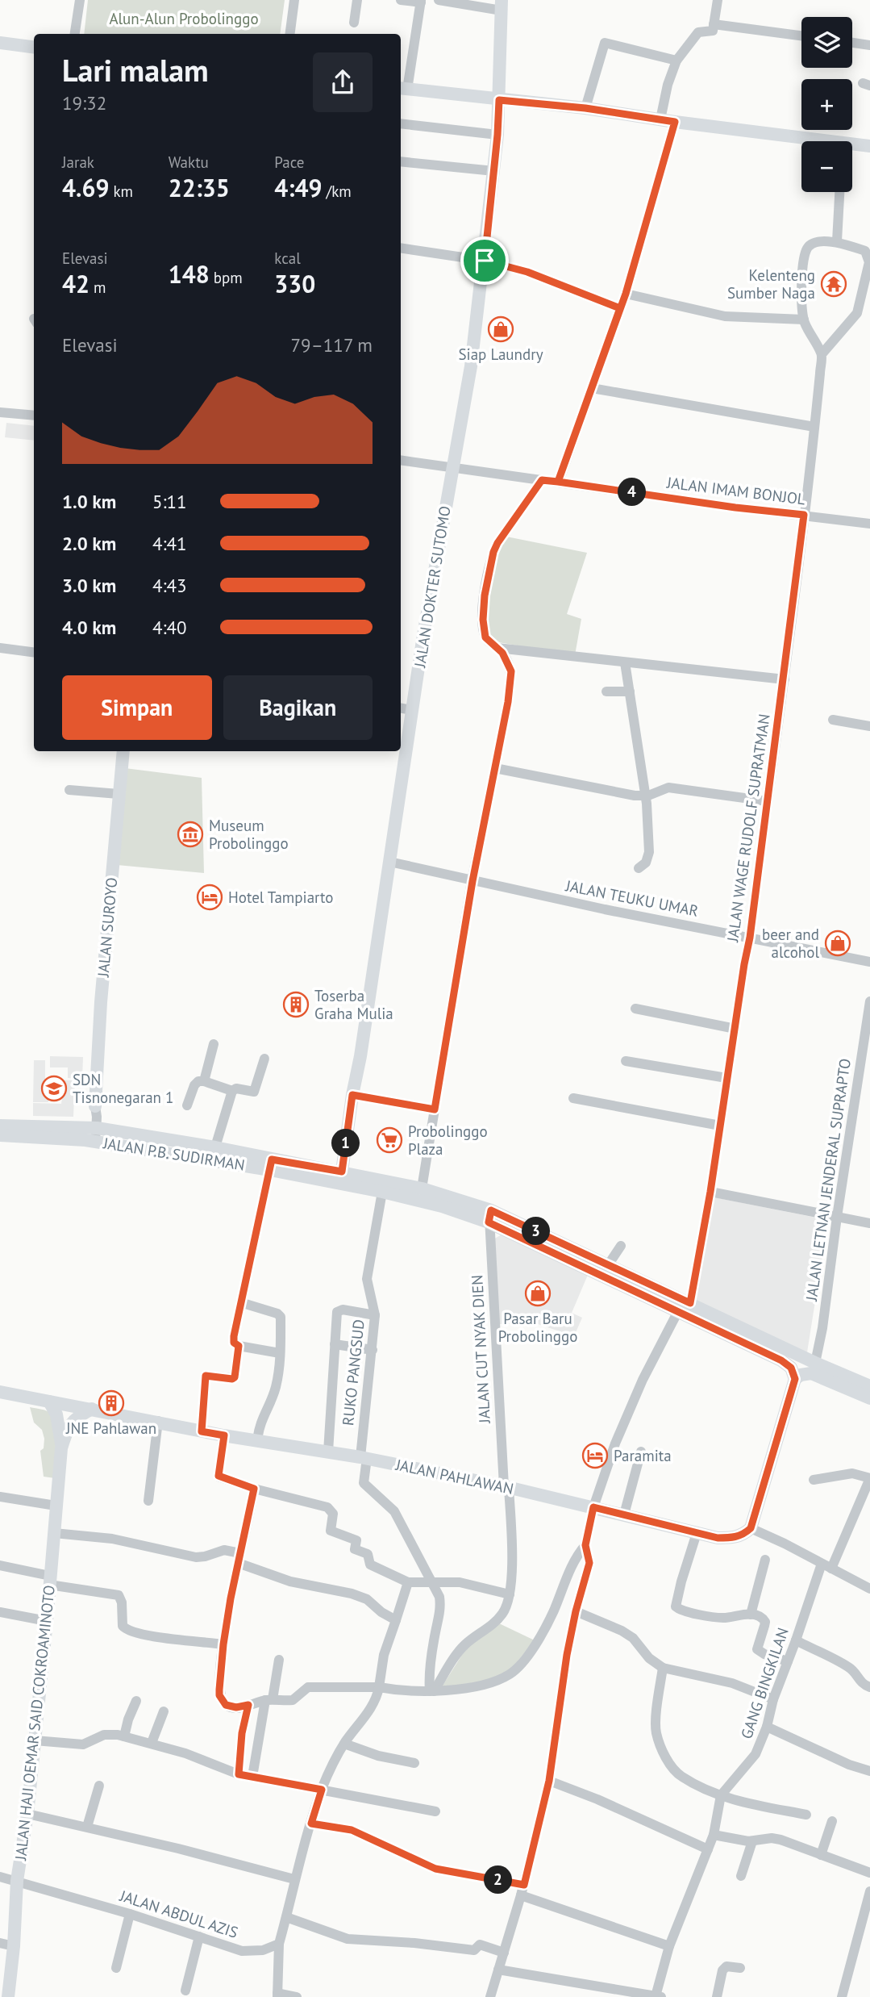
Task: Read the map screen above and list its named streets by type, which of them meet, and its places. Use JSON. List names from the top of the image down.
{
  "streets": {
    "main road": [
      "JALAN DOKTER SUTOMO",
      "JALAN SUROYO",
      "JALAN P.B. SUDIRMAN",
      "JALAN PAHLAWAN",
      "JALAN HAJI OEMAR SAID COKROAMINOTO"
    ],
    "street": [
      "JALAN IMAM BONJOL",
      "JALAN WAGE RUDOLF SUPRATMAN",
      "JALAN TEUKU UMAR",
      "JALAN LETNAN JENDERAL SUPRAPTO",
      "JALAN CUT NYAK DIEN",
      "RUKO PANGSUD",
      "GANG BINGKILAN",
      "JALAN ABDUL AZIS"
    ]
  },
  "crossings": [
    ["JALAN IMAM BONJOL", "JALAN DOKTER SUTOMO"],
    ["JALAN IMAM BONJOL", "JALAN WAGE RUDOLF SUPRATMAN"],
    ["JALAN DOKTER SUTOMO", "JALAN TEUKU UMAR"],
    ["JALAN DOKTER SUTOMO", "JALAN P.B. SUDIRMAN"],
    ["JALAN WAGE RUDOLF SUPRATMAN", "JALAN TEUKU UMAR"],
    ["JALAN WAGE RUDOLF SUPRATMAN", "JALAN P.B. SUDIRMAN"],
    ["JALAN SUROYO", "JALAN P.B. SUDIRMAN"],
    ["JALAN P.B. SUDIRMAN", "JALAN LETNAN JENDERAL SUPRAPTO"],
    ["JALAN P.B. SUDIRMAN", "JALAN CUT NYAK DIEN"],
    ["JALAN P.B. SUDIRMAN", "RUKO PANGSUD"],
    ["JALAN CUT NYAK DIEN", "JALAN PAHLAWAN"],
    ["RUKO PANGSUD", "JALAN PAHLAWAN"],
    ["JALAN HAJI OEMAR SAID COKROAMINOTO", "JALAN ABDUL AZIS"]
  ],
  "parks": ["Alun-Alun Probolinggo"],
  "places": {
    "temple": ["Kelenteng Sumber Naga"],
    "shop": ["Siap Laundry", "beer and alcohol", "Pasar Baru Probolinggo"],
    "museum": ["Museum Probolinggo"],
    "hotel": ["Hotel Tampiarto", "Paramita"],
    "building": ["Toserba Graha Mulia", "JNE Pahlawan"],
    "school or university": ["SDN Tisnonegaran 1"],
    "supermarket": ["Probolinggo Plaza"]
  },
  "page": {
    "map_buttons": ["+", "−"],
    "heading": ["Lari malam", "19:32"],
    "stats": [
      ["Jarak", "4.69 km"],
      ["Waktu", "22:35"],
      ["Pace", "4:49 /km"],
      ["Elevasi", "42 m"],
      ["148 bpm"],
      ["kcal", "330"]
    ],
    "chart": ["Elevasi", "79–117 m"],
    "pins": [
      "4",
      "1",
      "3",
      "2"
    ],
    "list": [
      {
        "name": "1.0 km",
        "note": "5:11"
      },
      {
        "name": "2.0 km",
        "note": "4:41"
      },
      {
        "name": "3.0 km",
        "note": "4:43"
      },
      {
        "name": "4.0 km",
        "note": "4:40"
      }
    ],
    "buttons": ["Simpan", "Bagikan"]
  }
}
